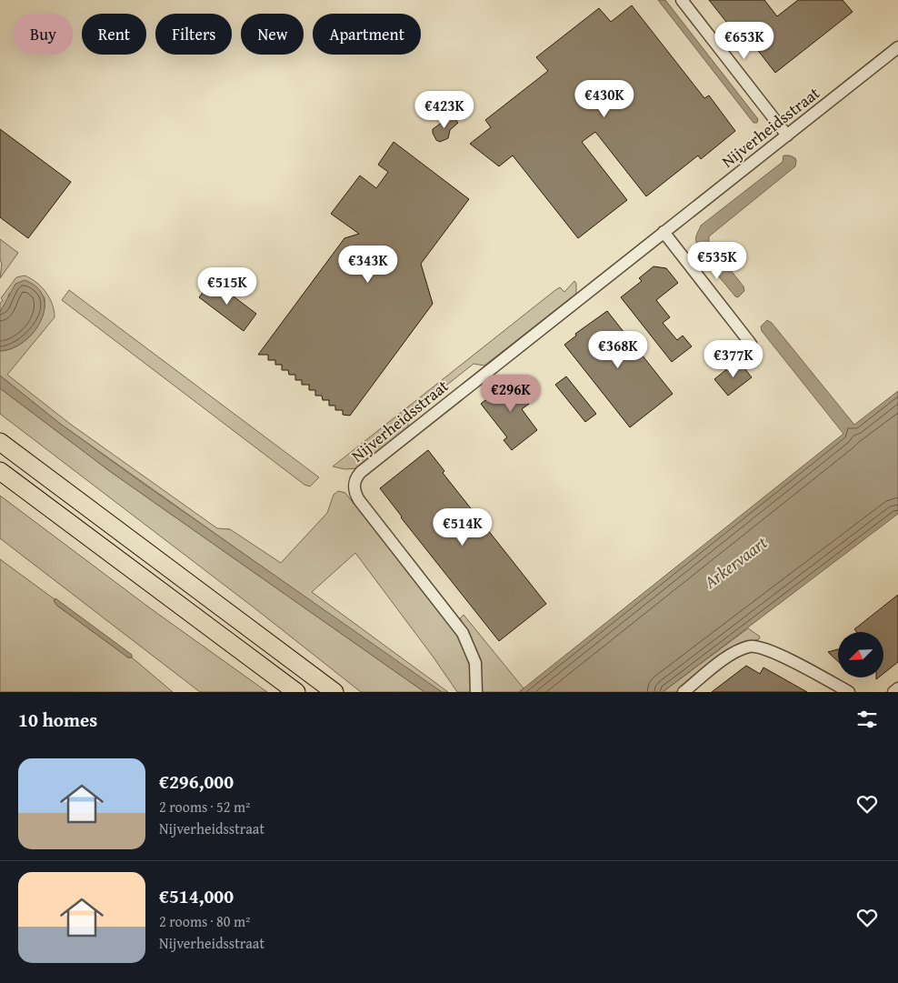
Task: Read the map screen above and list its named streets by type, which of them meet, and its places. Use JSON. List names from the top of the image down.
{
  "streets": {
    "street": ["Nijverheidsstraat"]
  },
  "water": ["Arkervaart"],
  "north": "bottom left",
  "page": {
    "chip": [
      "Buy",
      "Rent",
      "Filters",
      "New",
      "Apartment"
    ],
    "price": [
      "€653K",
      "€430K",
      "€423K",
      "€535K",
      "€343K",
      "€515K",
      "€368K",
      "€377K",
      "€296K",
      "€514K"
    ],
    "heading": "10 homes",
    "list": [
      {
        "name": "€296,000",
        "note": "2 rooms · 52 m² · Nijverheidsstraat"
      },
      {
        "name": "€514,000",
        "note": "2 rooms · 80 m² · Nijverheidsstraat"
      }
    ]
  }
}
